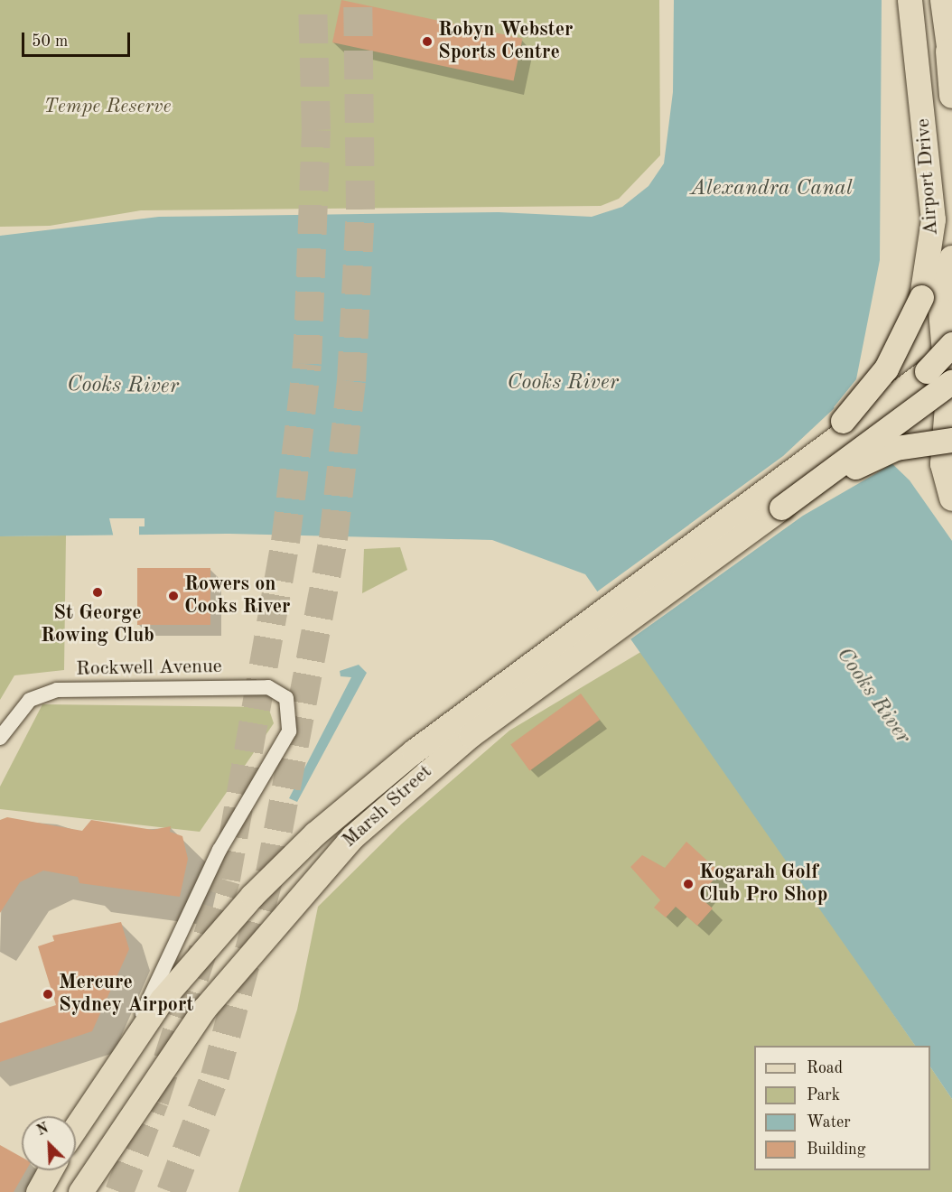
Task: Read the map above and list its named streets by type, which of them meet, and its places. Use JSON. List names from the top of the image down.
{
  "streets": {
    "main road": ["Airport Drive", "Marsh Street"],
    "street": ["Rockwell Avenue"]
  },
  "crossings": [
    ["Airport Drive", "Marsh Street"],
    ["Rockwell Avenue", "Marsh Street"]
  ],
  "water": ["Alexandra Canal", "Cooks River"],
  "parks": ["Tempe Reserve"],
  "places": [
    "Robyn Webster Sports Centre",
    "St George Rowing Club",
    "Rowers on Cooks River",
    "Kogarah Golf Club Pro Shop",
    "Mercure Sydney Airport"
  ],
  "legend": [
    "Road",
    "Park",
    "Water",
    "Building"
  ],
  "scale_bar": "50 m",
  "north": "top left"
}
